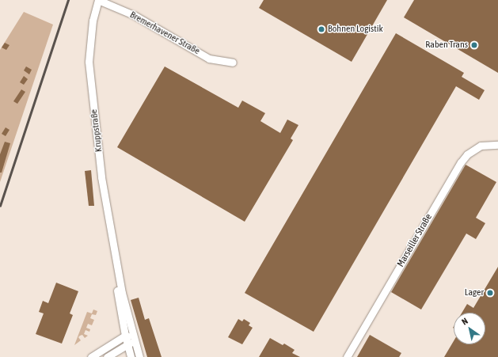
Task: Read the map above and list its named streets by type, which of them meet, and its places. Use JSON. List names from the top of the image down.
{
  "streets": {
    "street": ["Bremerhavener Straße", "Kruppstraße", "Marseiller Straße"]
  },
  "crossings": [
    ["Bremerhavener Straße", "Kruppstraße"]
  ],
  "places": ["Bohnen Logistik", "Raben Trans", "Lager"],
  "north": "top left"
}
